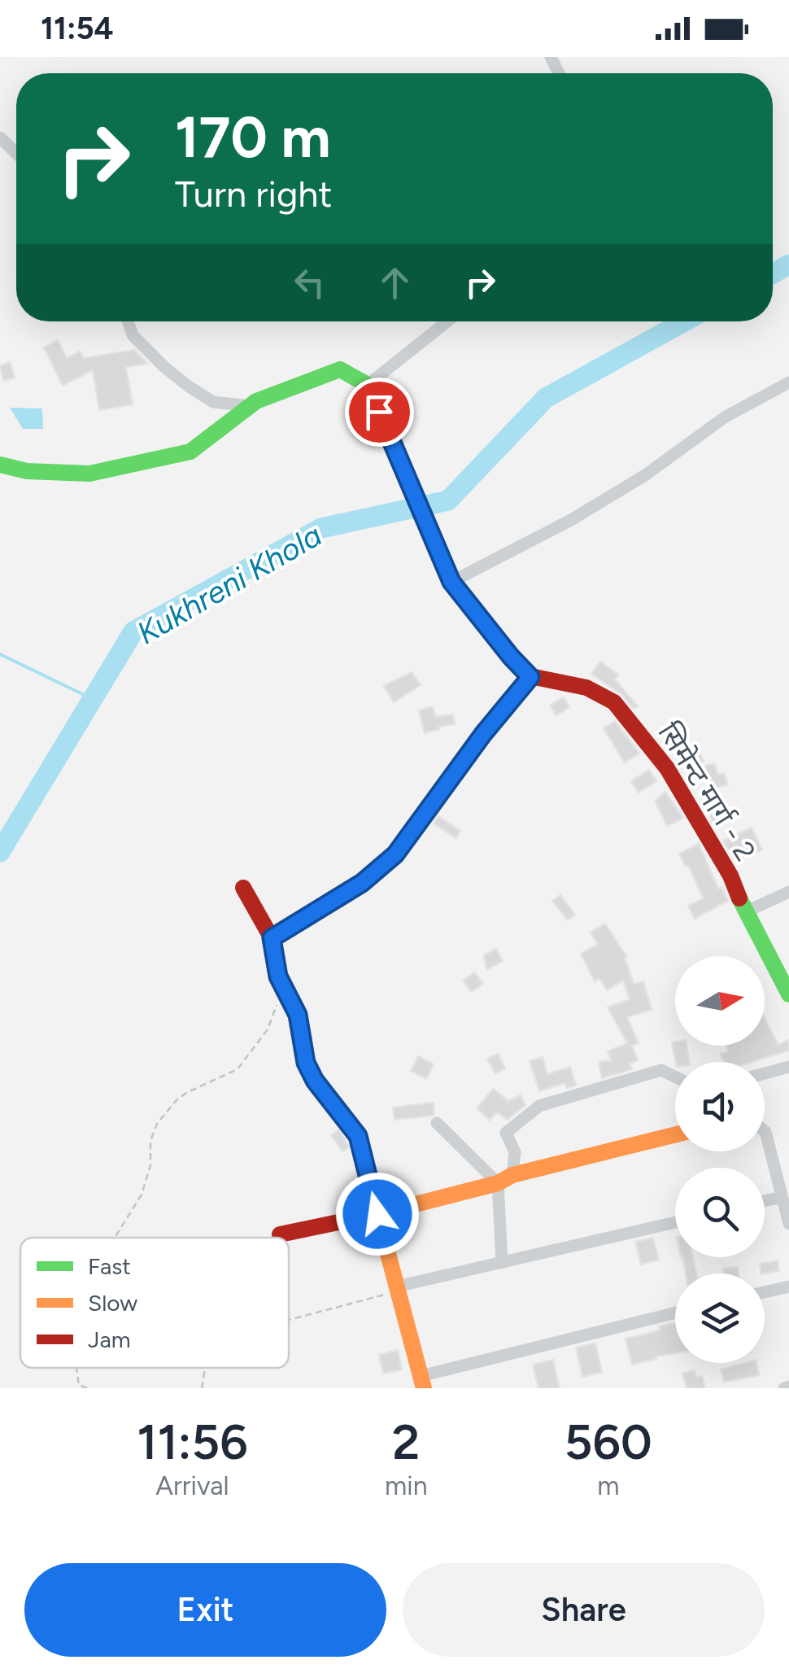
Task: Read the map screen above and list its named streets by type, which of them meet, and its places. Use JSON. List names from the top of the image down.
{
  "streets": {
    "street": ["सिमेन्ट मार्ग - 2"]
  },
  "water": ["Kukhreni Khola"],
  "legend": ["Fast", "Slow", "Jam"],
  "north": "right",
  "page": {
    "status": "11:54",
    "turn": ["170 m", "Turn right"],
    "eta": [
      "11:56",
      "Arrival",
      "2",
      "min",
      "560",
      "m"
    ],
    "buttons": ["Exit", "Share"]
  }
}
